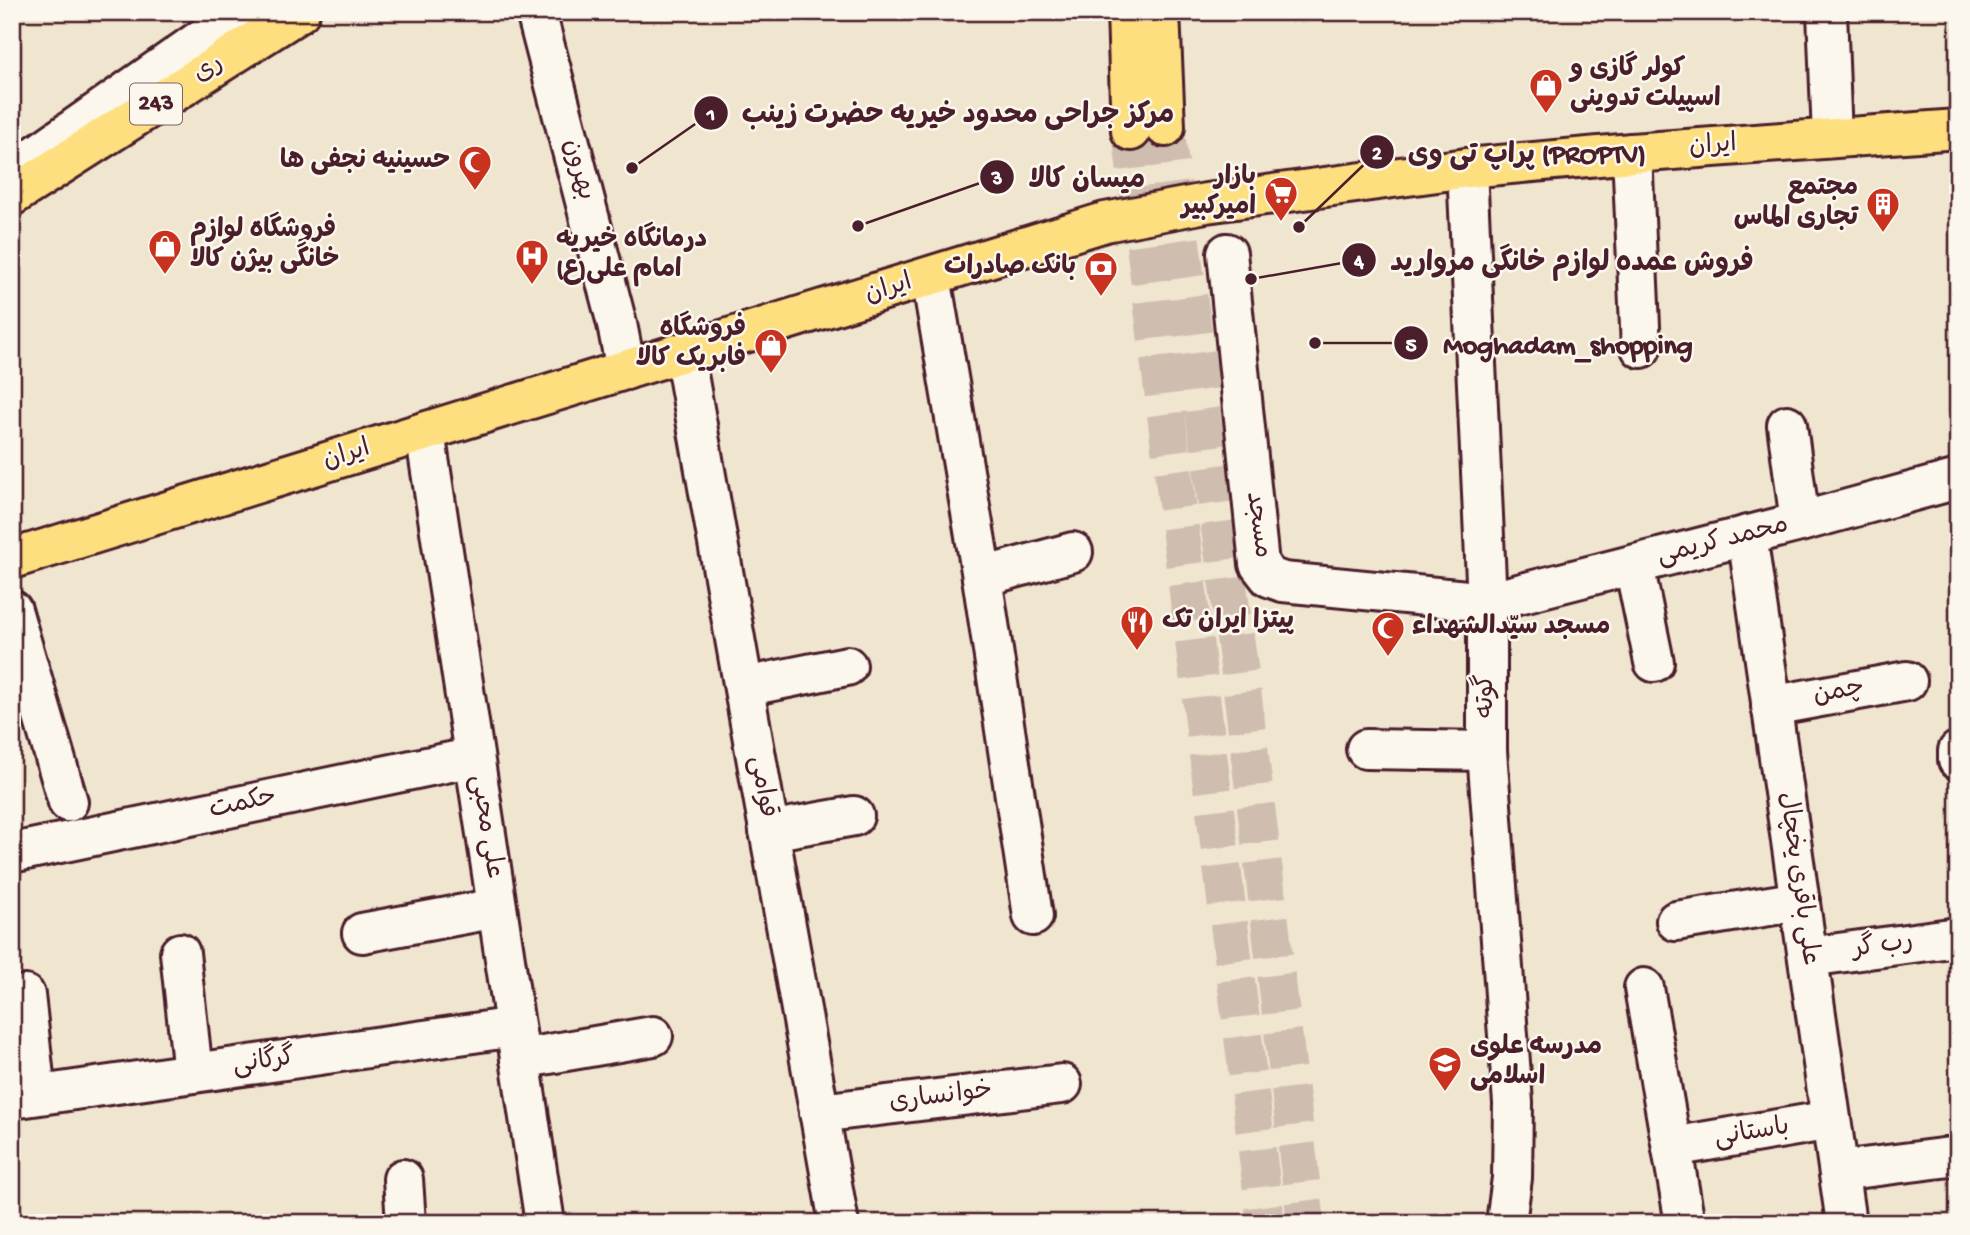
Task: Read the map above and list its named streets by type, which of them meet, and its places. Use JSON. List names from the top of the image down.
{
  "streets": {
    "main road": ["ری", "243", "ایران"],
    "street": [
      "بهرون",
      "مسجد",
      "محمد کریمی",
      "چمن",
      "گوته",
      "قوامی",
      "حکمت",
      "علی محبی",
      "علی باقری یخچال",
      "رب گر",
      "گرگانی",
      "خوانساری",
      "باستانی"
    ]
  },
  "crossings": [
    ["ایران", "بهرون"],
    ["ایران", "گوته"],
    ["ایران", "قوامی"],
    ["ایران", "علی محبی"],
    ["مسجد", "محمد کریمی"],
    ["مسجد", "گوته"],
    ["محمد کریمی", "گوته"],
    ["محمد کریمی", "علی باقری یخچال"],
    ["چمن", "علی باقری یخچال"],
    ["قوامی", "خوانساری"],
    ["حکمت", "علی محبی"],
    ["علی محبی", "گرگانی"],
    ["علی باقری یخچال", "رب گر"],
    ["علی باقری یخچال", "باستانی"]
  ],
  "places": {
    "shop": ["کولر گازی و اسپیلت تدوینی", "فروشگاه لوازم خانگی بیژن کالا", "فروشگاه فابریک کالا"],
    "other": [
      "مرکز جراحی محدود خیریه حضرت زینب",
      "میسان کالا",
      "پراپ تی وی (PROPTV)",
      "فروش عمده لوازم خانگی مروارید",
      "Moghadam_shopping"
    ],
    "mosque": ["حسینیه نجفی ها", "مسجد سیّدالشهداء"],
    "supermarket": ["بازار امیرکبیر"],
    "building": ["مجتمع تجاری الماس"],
    "hospital": ["درمانگاه خیریه امام علی(ع)"],
    "bank": ["بانک صادرات"],
    "restaurant": ["پیتزا ایران تک"],
    "school or university": ["مدرسه علوی اسلامی"]
  }
}
